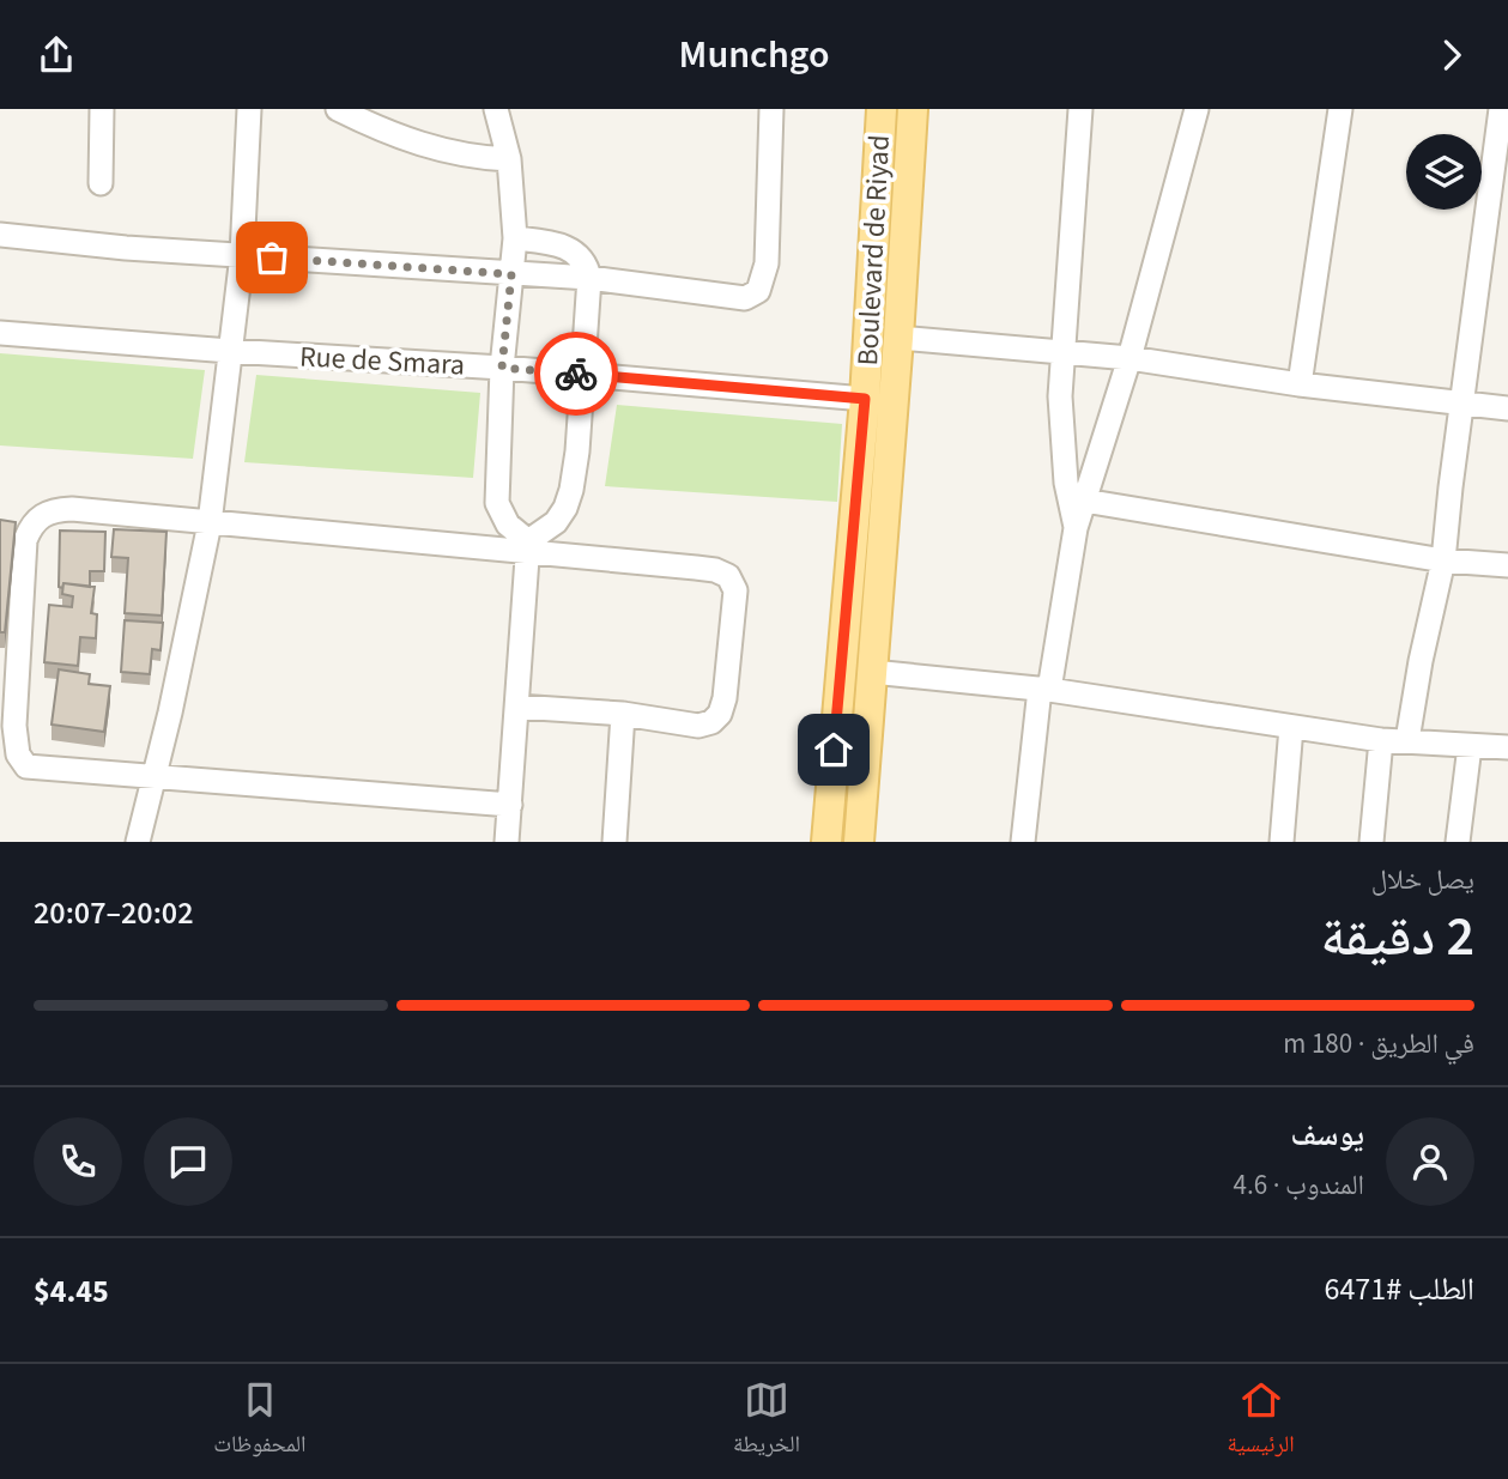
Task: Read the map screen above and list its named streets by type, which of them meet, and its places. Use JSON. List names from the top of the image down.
{
  "streets": {
    "main road": ["Boulevard de Riyad"],
    "street": ["Rue de Smara"]
  },
  "crossings": [
    ["Boulevard de Riyad", "Rue de Smara"]
  ],
  "page": {
    "header": "Munchgo",
    "heading": ["2 دقيقة", "يصل خلال", "20:02–20:07"],
    "panel": [
      "يوسف",
      "المندوب · 4.6",
      "الطلب #6471",
      "$4.45"
    ],
    "bar": "في الطريق · 180 m",
    "tabs": ["الرئيسية", "الخريطة", "المحفوظات"]
  }
}
